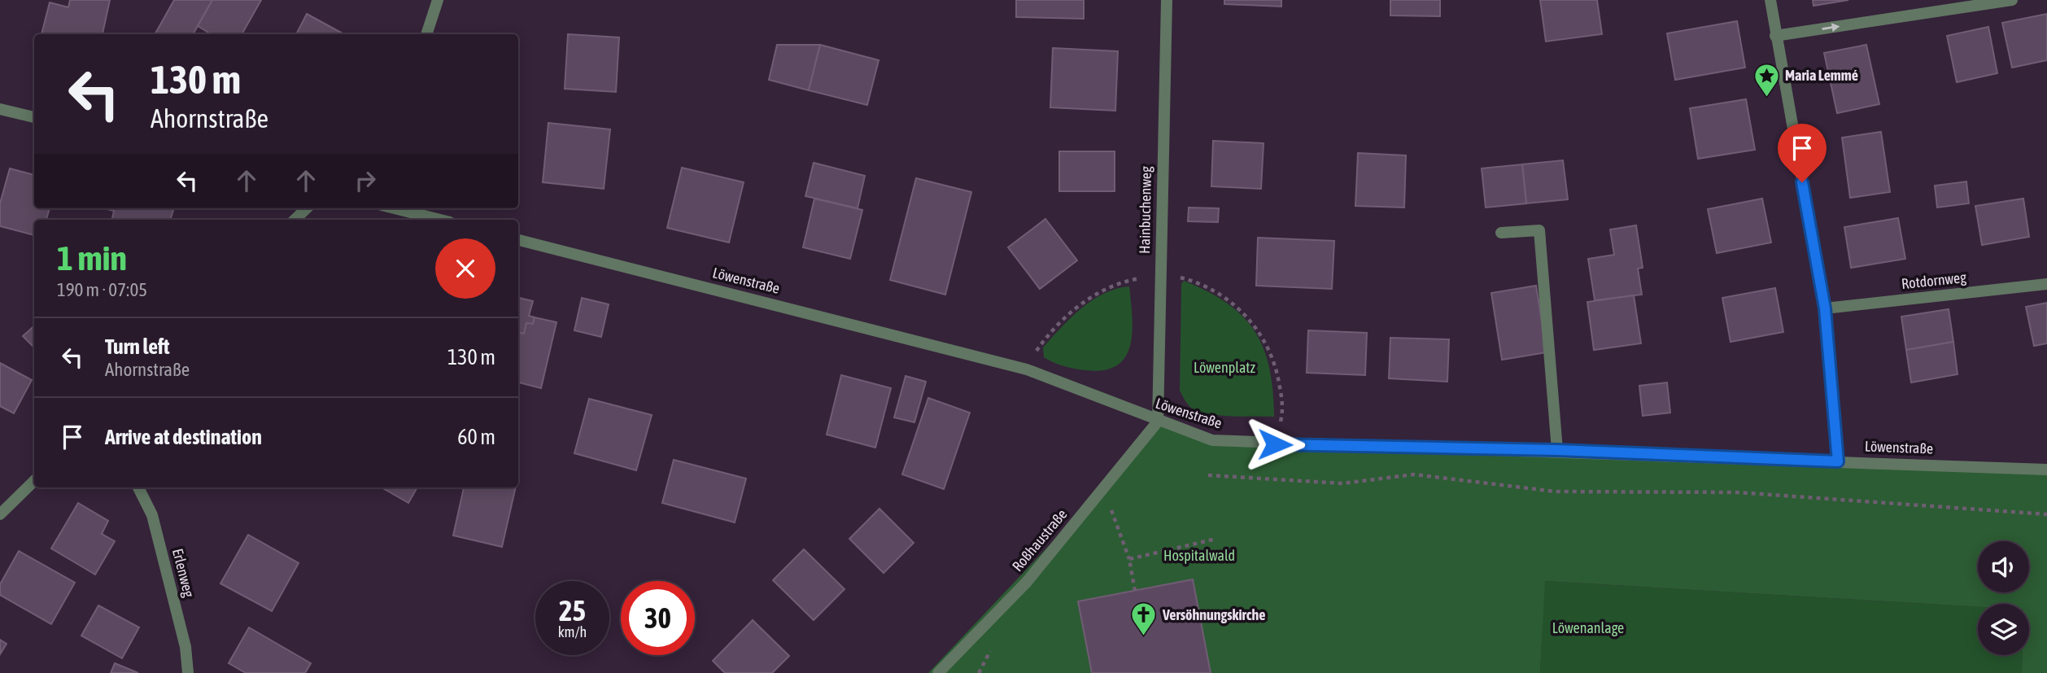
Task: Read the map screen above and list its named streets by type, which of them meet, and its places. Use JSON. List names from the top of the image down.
{
  "streets": {
    "street": [
      "Hainbuchenweg",
      "Löwenstraße",
      "Rotdornweg",
      "Roßhaustraße",
      "Erlenweg"
    ]
  },
  "crossings": [
    ["Hainbuchenweg", "Löwenstraße"],
    ["Hainbuchenweg", "Roßhaustraße"],
    ["Löwenstraße", "Roßhaustraße"]
  ],
  "parks": ["Löwenplatz", "Hospitalwald", "Löwenanlage"],
  "places": {
    "place": ["Maria Lemmé"],
    "church": ["Versöhnungskirche"]
  },
  "page": {
    "turn": ["130 m", "Ahornstraße"],
    "heading": ["1 min", "190 m · 07:05"],
    "list": [
      {
        "name": "Turn left",
        "note": "Ahornstraße",
        "value": "130 m"
      },
      {
        "name": "Arrive at destination",
        "value": "60 m"
      }
    ],
    "speed": "25 km/h",
    "limit": "30"
  }
}
